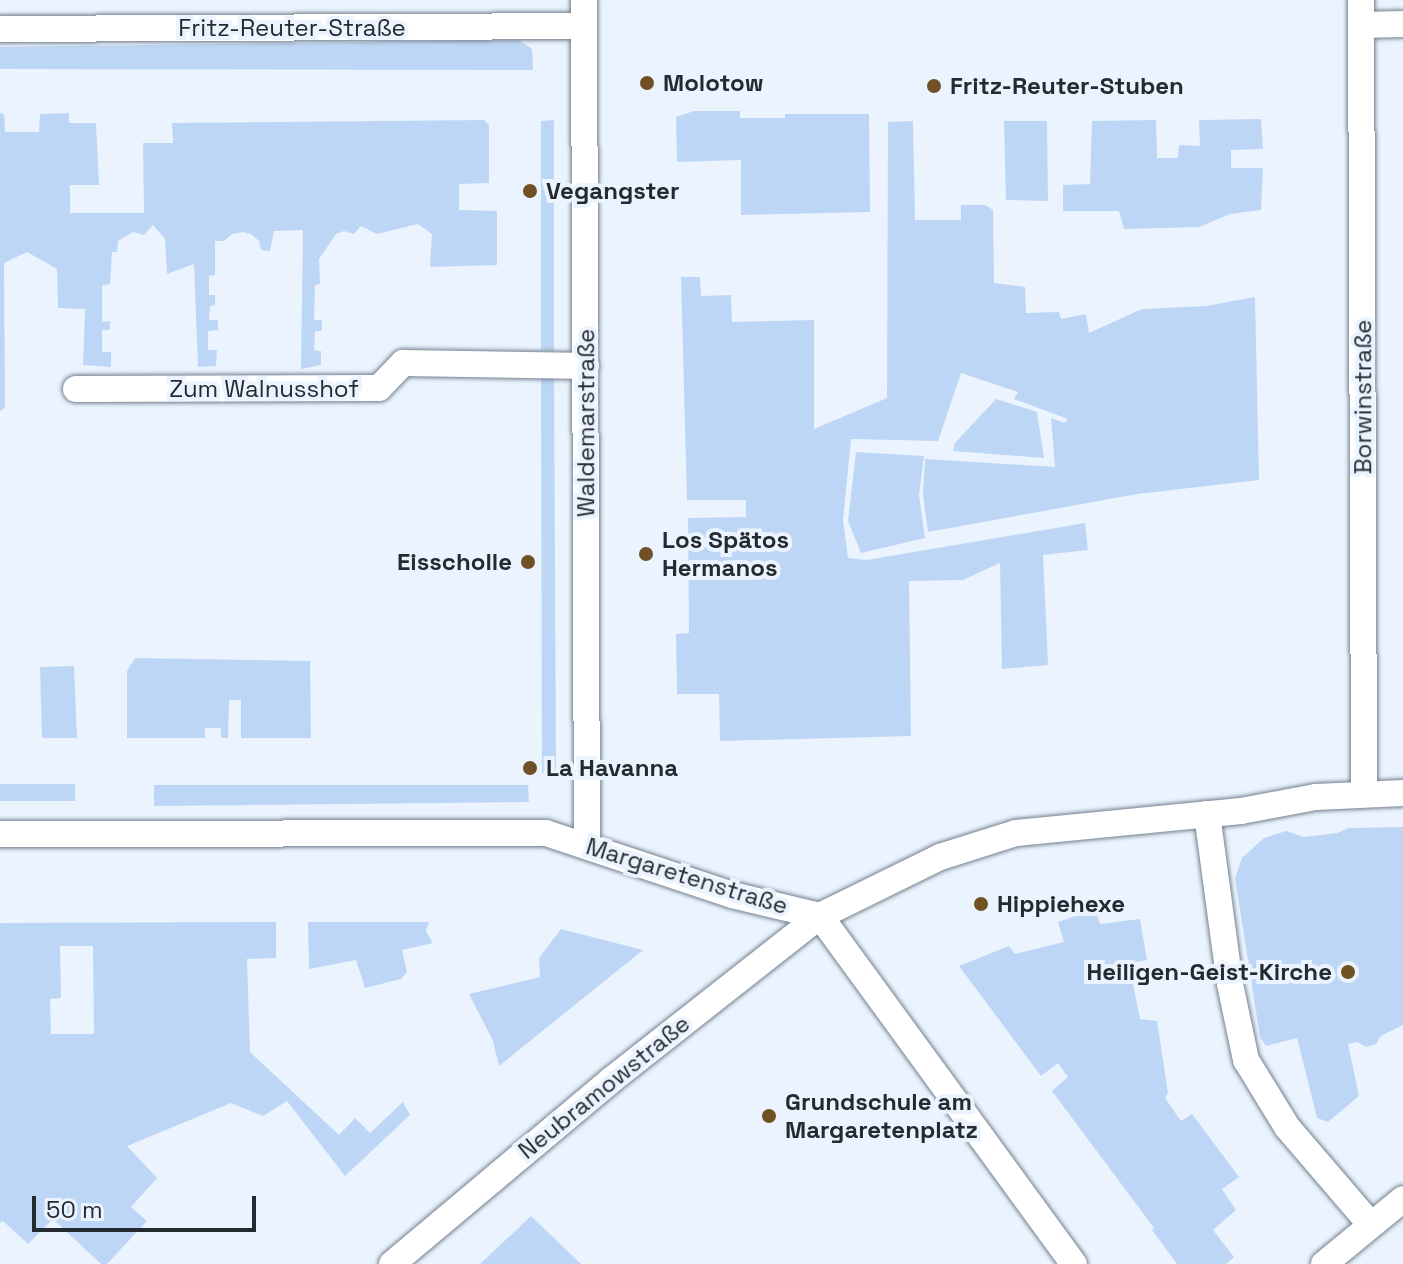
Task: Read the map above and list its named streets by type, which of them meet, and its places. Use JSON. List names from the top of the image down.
{
  "streets": {
    "street": [
      "Fritz-Reuter-Straße",
      "Zum Walnusshof",
      "Borwinstraße",
      "Waldemarstraße",
      "Margaretenstraße",
      "Neubramowstraße"
    ]
  },
  "crossings": [
    ["Fritz-Reuter-Straße", "Waldemarstraße"],
    ["Zum Walnusshof", "Waldemarstraße"],
    ["Borwinstraße", "Margaretenstraße"],
    ["Waldemarstraße", "Margaretenstraße"],
    ["Margaretenstraße", "Neubramowstraße"]
  ],
  "places": [
    "Molotow",
    "Fritz-Reuter-Stuben",
    "Vegangster",
    "Los Spätos Hermanos",
    "Eisscholle",
    "La Havanna",
    "Hippiehexe",
    "Heiligen-Geist-Kirche",
    "Grundschule am Margaretenplatz"
  ],
  "scale_bar": "50 m"
}
